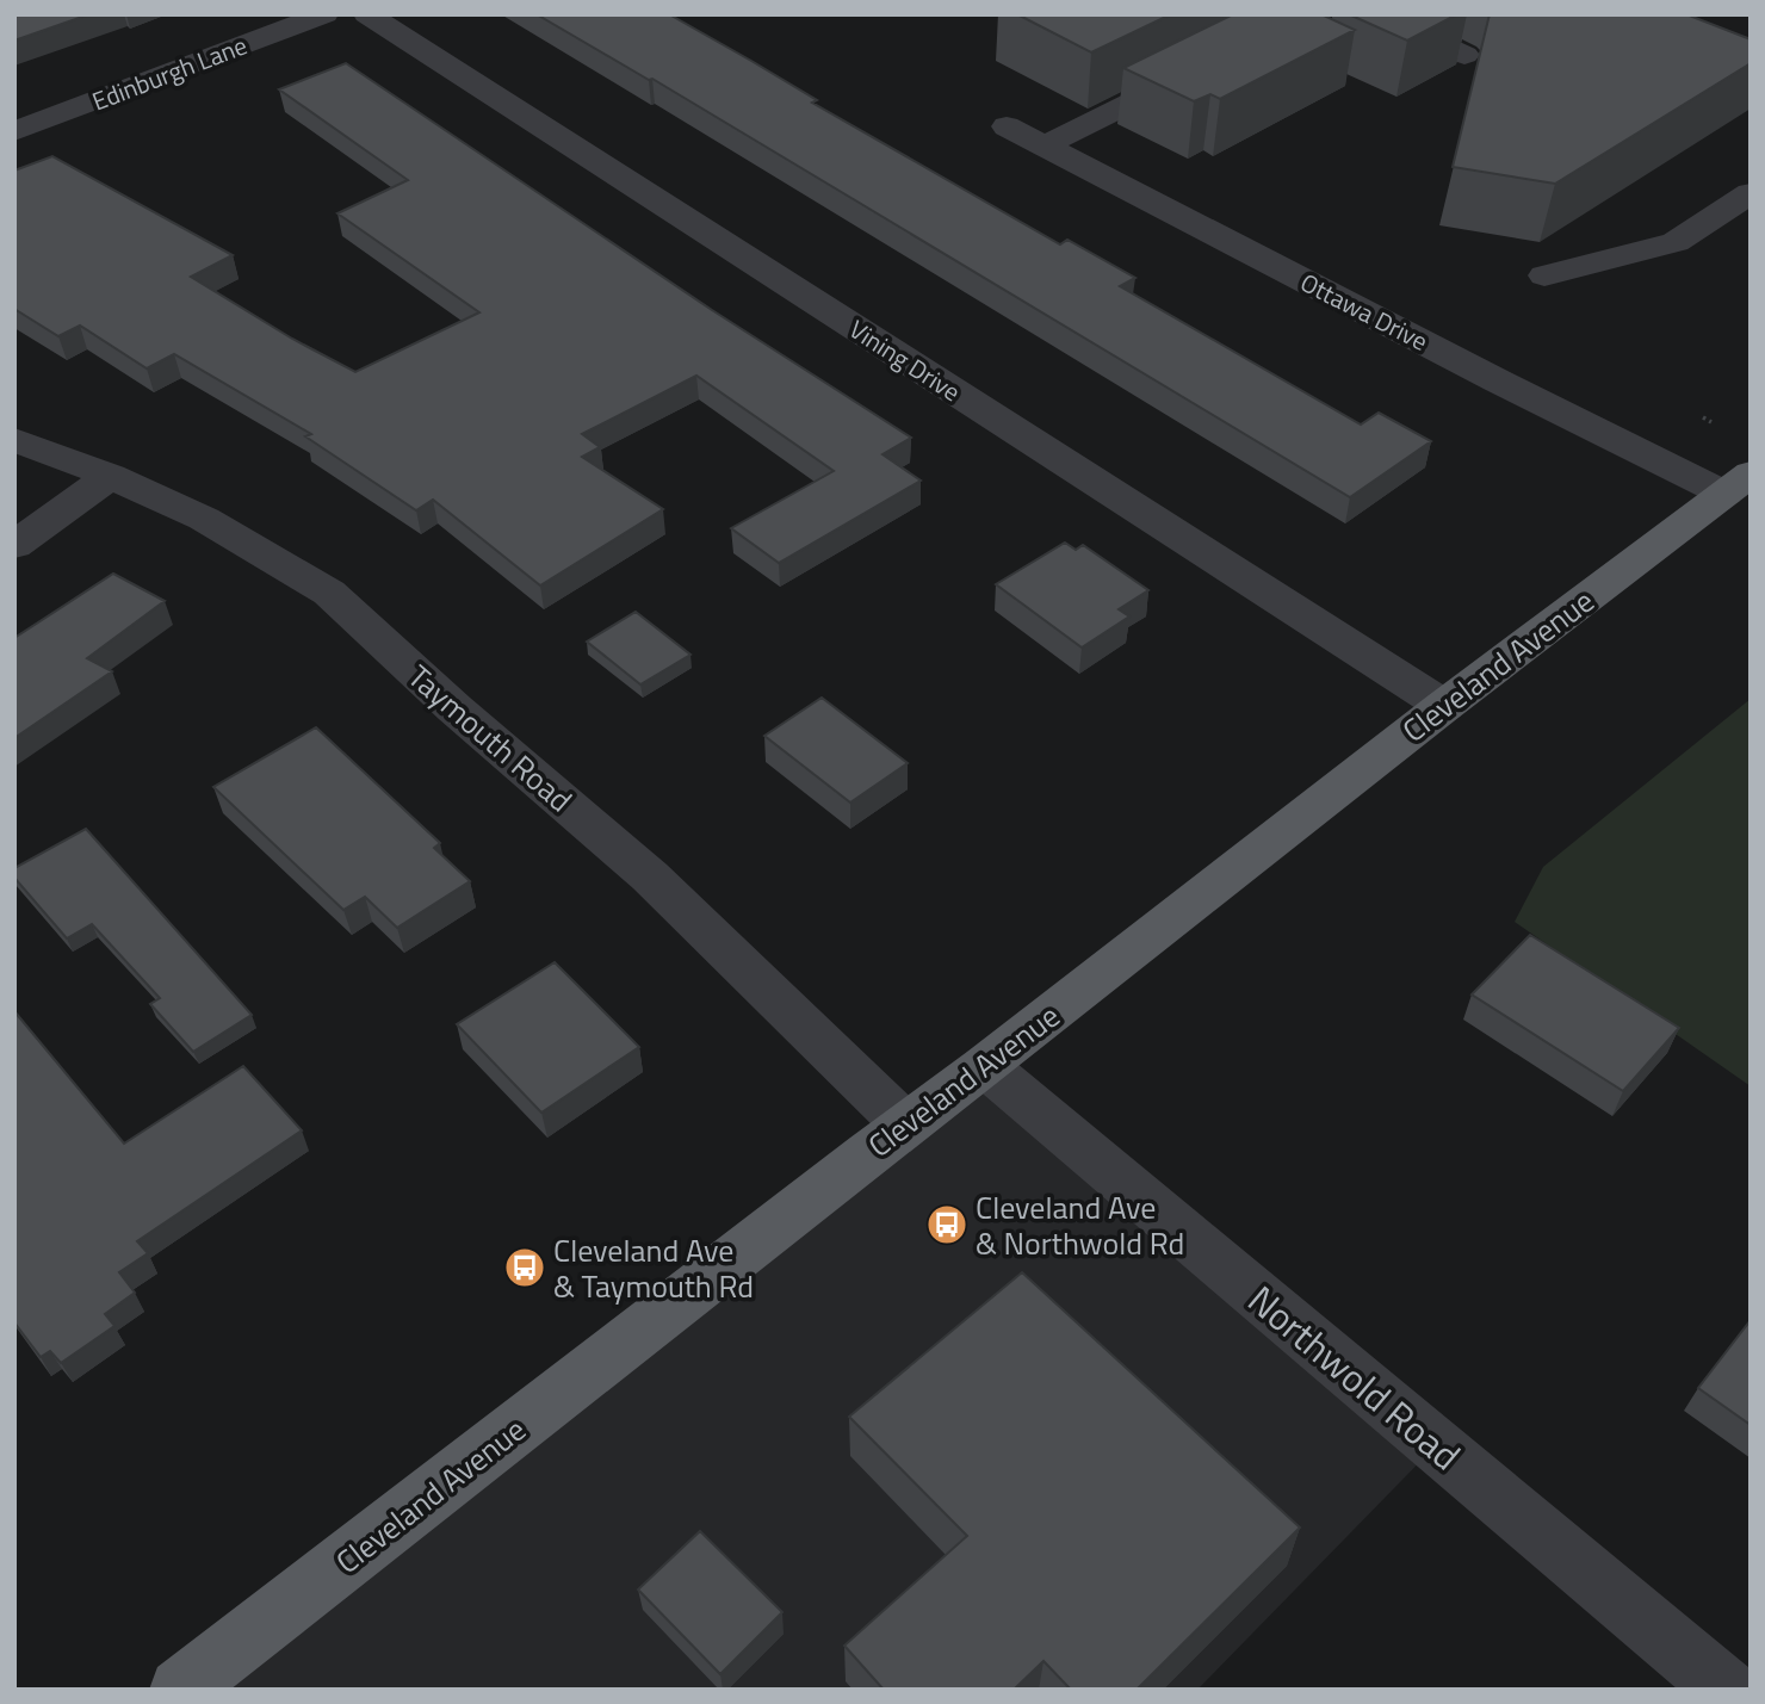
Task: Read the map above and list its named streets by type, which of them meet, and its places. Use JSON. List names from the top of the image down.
{
  "streets": {
    "main road": ["Cleveland Avenue"],
    "street": [
      "Edinburgh Lane",
      "Ottawa Drive",
      "Vining Drive",
      "Taymouth Road",
      "Northwold Road"
    ]
  },
  "crossings": [
    ["Ottawa Drive", "Cleveland Avenue"],
    ["Vining Drive", "Cleveland Avenue"],
    ["Cleveland Avenue", "Taymouth Road"],
    ["Cleveland Avenue", "Northwold Road"]
  ],
  "places": {
    "bus stop": ["Cleveland Ave & Northwold Rd", "Cleveland Ave & Taymouth Rd"]
  }
}
